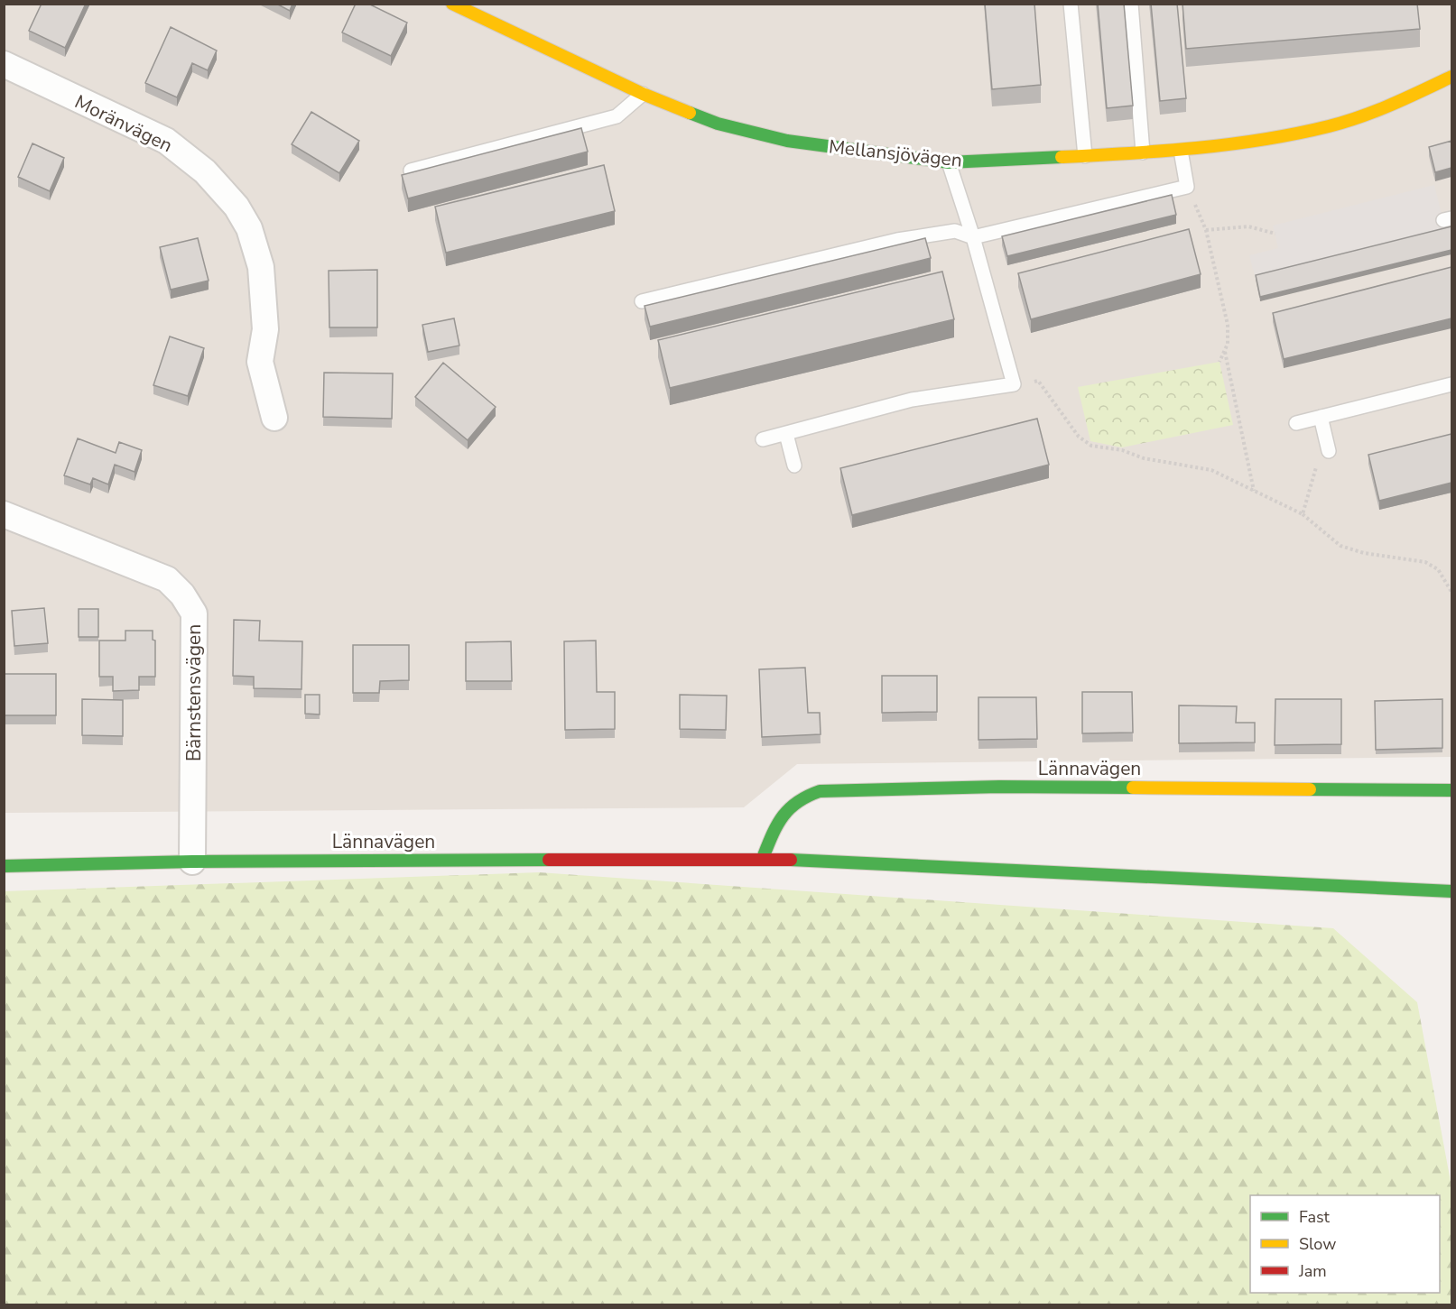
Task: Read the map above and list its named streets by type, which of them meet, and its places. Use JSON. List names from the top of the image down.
{
  "streets": {
    "street": [
      "Moränvägen",
      "Mellansjövägen",
      "Bärnstensvägen",
      "Lännavägen"
    ]
  },
  "crossings": [
    ["Bärnstensvägen", "Lännavägen"]
  ],
  "legend": ["Fast", "Slow", "Jam"]
}
